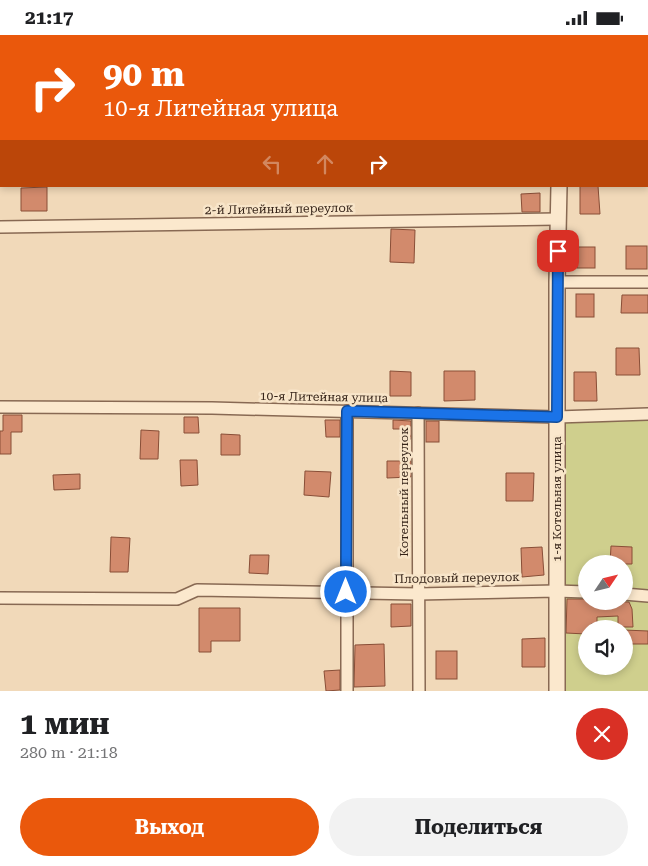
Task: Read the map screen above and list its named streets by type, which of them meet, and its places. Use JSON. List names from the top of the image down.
{
  "streets": {
    "street": [
      "2-й Литейный переулок",
      "10-я Литейная улица",
      "Котельный переулок",
      "1-я Котельная улица",
      "Плодовый переулок"
    ]
  },
  "crossings": [
    ["2-й Литейный переулок", "1-я Котельная улица"],
    ["10-я Литейная улица", "Котельный переулок"],
    ["10-я Литейная улица", "1-я Котельная улица"],
    ["Котельный переулок", "Плодовый переулок"],
    ["1-я Котельная улица", "Плодовый переулок"]
  ],
  "north": "top right",
  "page": {
    "status": "21:17",
    "turn": ["90 m", "10-я Литейная улица"],
    "heading": ["1 мин", "280 m · 21:18"],
    "buttons": ["Выход", "Поделиться"]
  }
}
